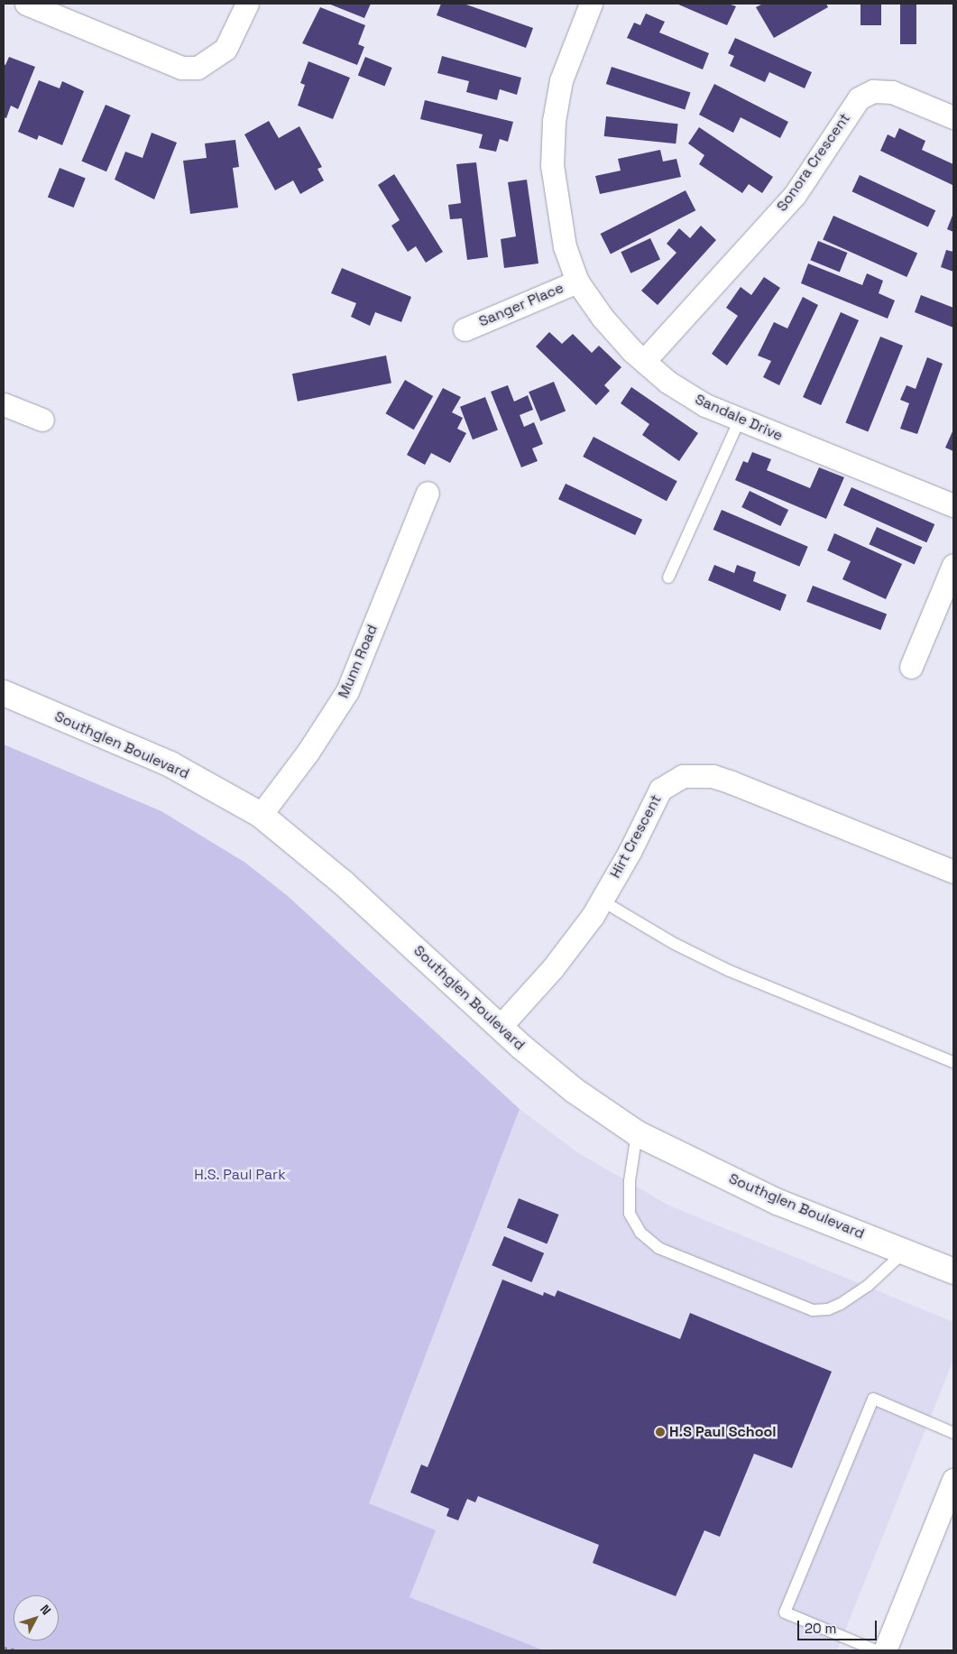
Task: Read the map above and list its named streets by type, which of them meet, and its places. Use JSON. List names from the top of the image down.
{
  "streets": {
    "street": [
      "Sonora Crescent",
      "Sanger Place",
      "Sandale Drive",
      "Munn Road",
      "Southglen Boulevard",
      "Hirt Crescent"
    ]
  },
  "crossings": [
    ["Sonora Crescent", "Sandale Drive"],
    ["Sanger Place", "Sandale Drive"],
    ["Munn Road", "Southglen Boulevard"],
    ["Southglen Boulevard", "Hirt Crescent"]
  ],
  "parks": ["H.S. Paul Park"],
  "places": ["H.S Paul School"],
  "scale_bar": "20 m",
  "north": "top right"
}
